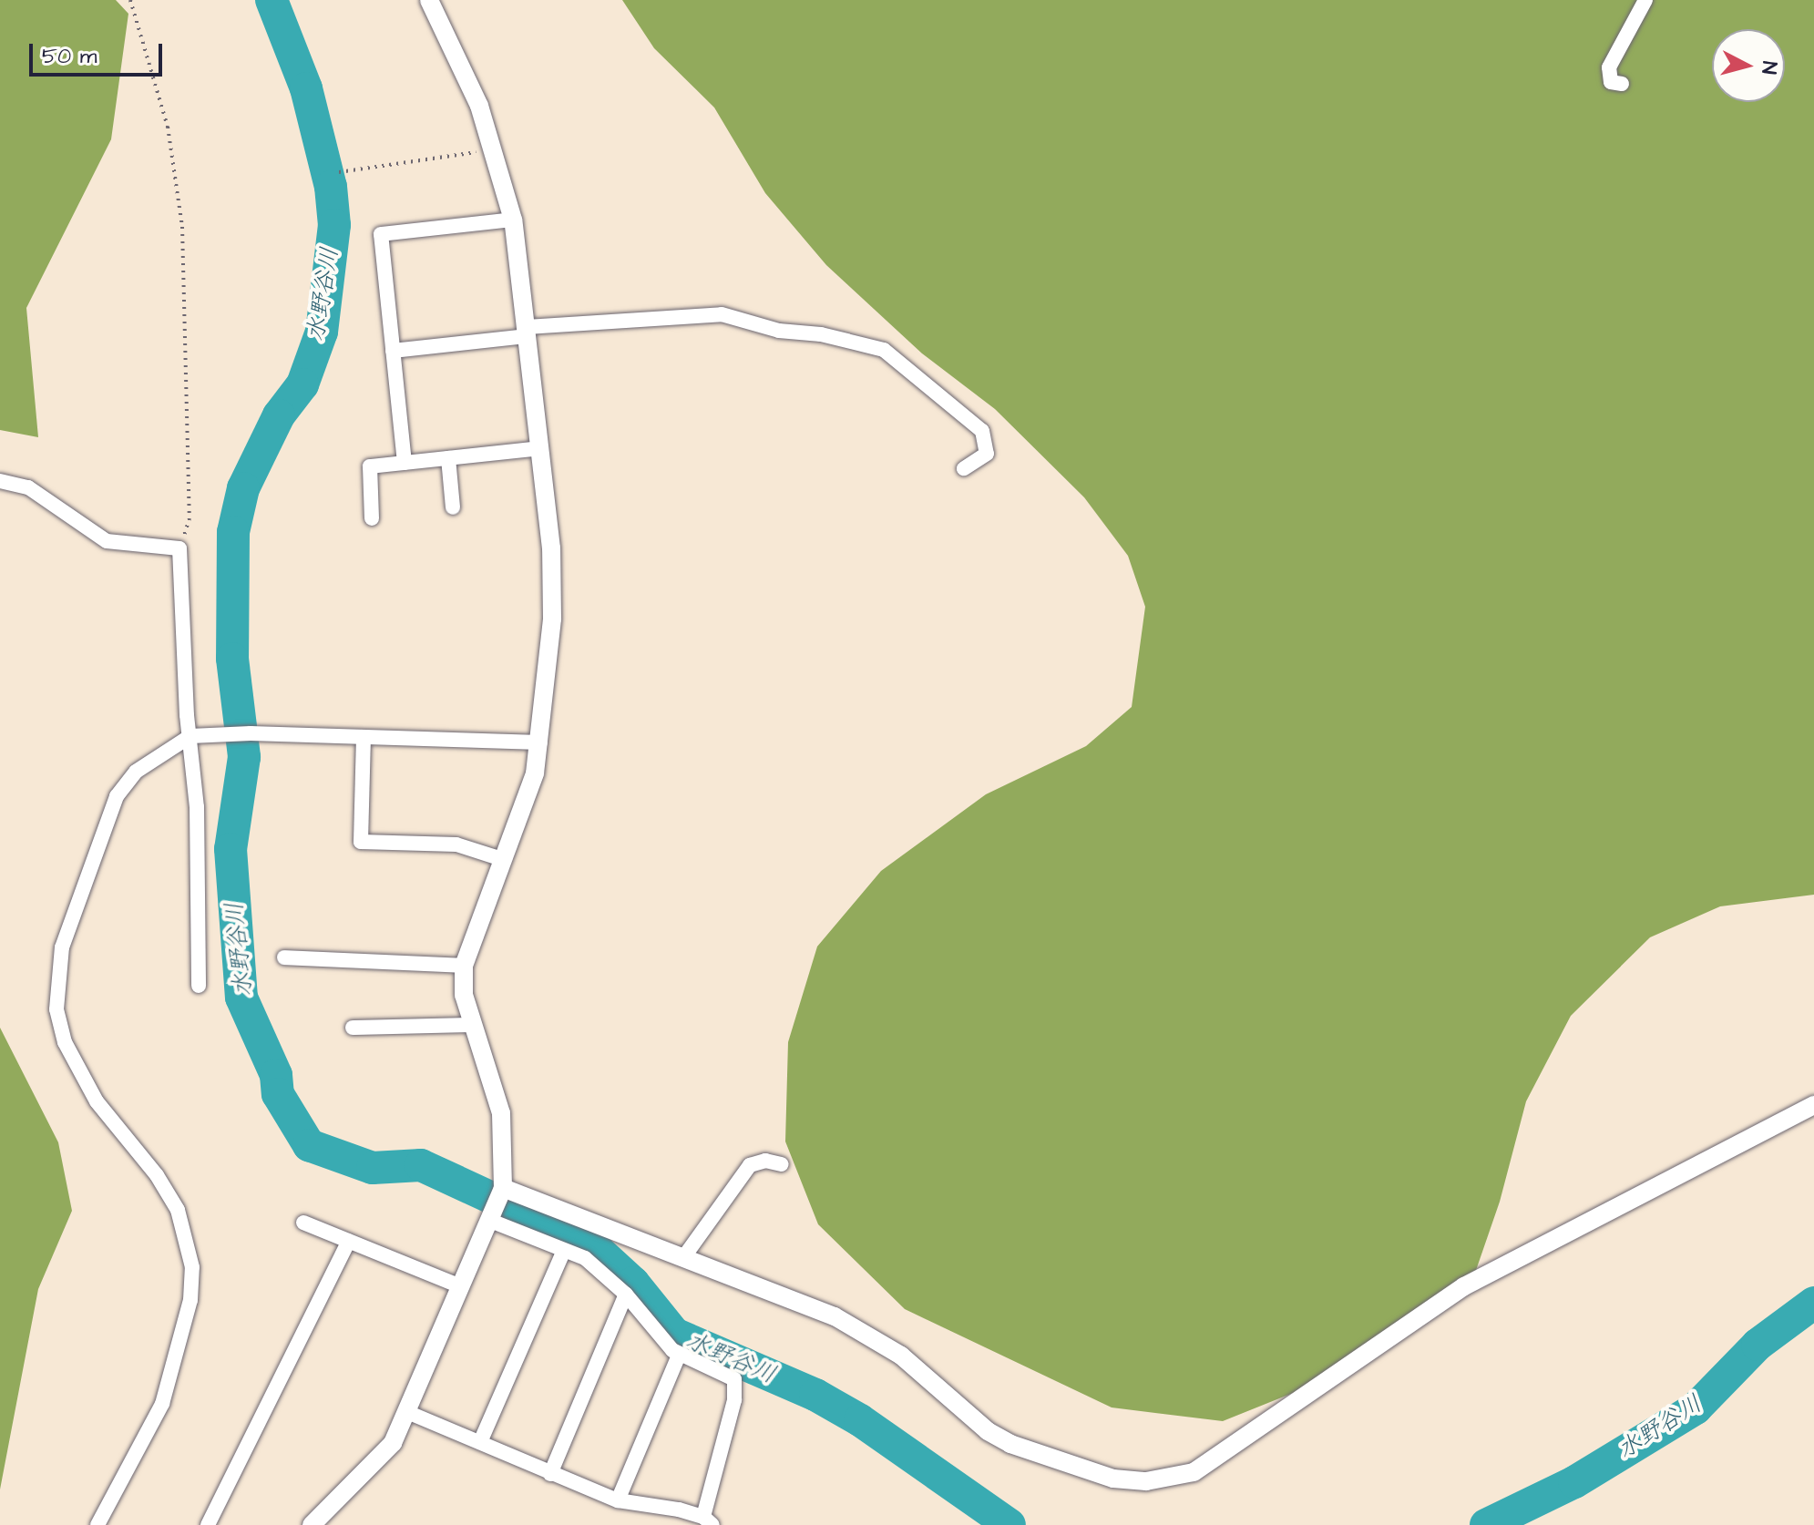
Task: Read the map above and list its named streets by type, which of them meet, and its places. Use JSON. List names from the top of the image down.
{
  "water": ["水野谷川"],
  "scale_bar": "50 m",
  "north": "right"
}
